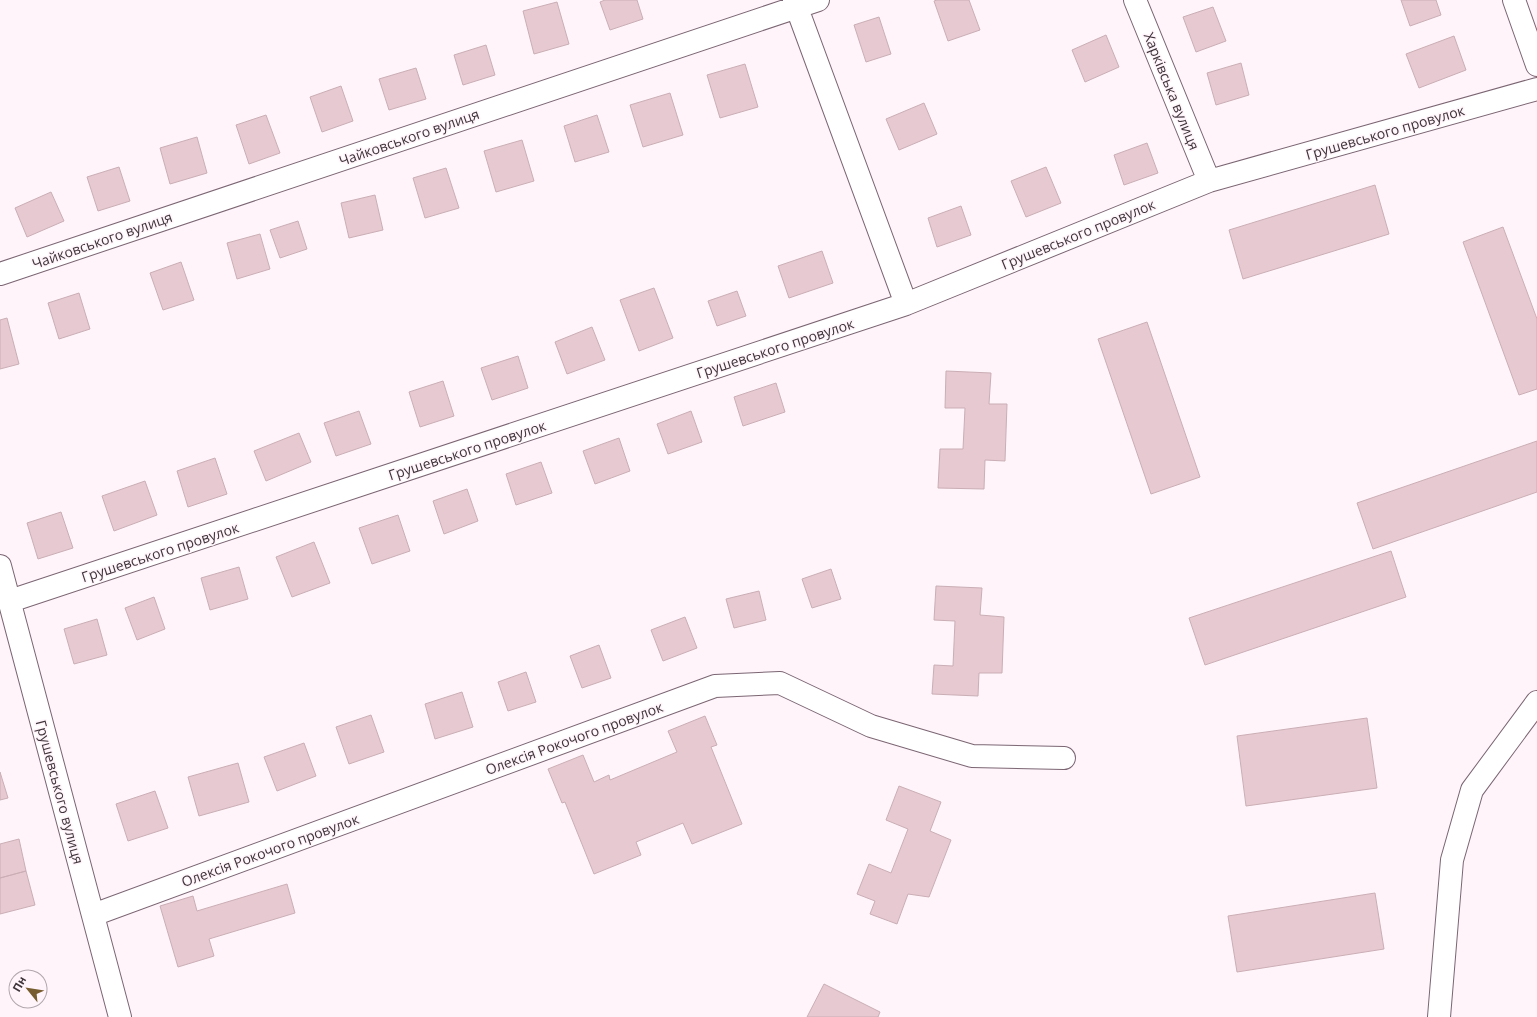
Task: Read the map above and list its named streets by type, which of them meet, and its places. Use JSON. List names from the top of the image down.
{
  "streets": {
    "street": [
      "Харківська вулиця",
      "Грушевського провулок",
      "Чайковського вулиця",
      "Олексія Рокочого провулок",
      "Грушевського вулиця"
    ]
  },
  "crossings": [
    ["Харківська вулиця", "Грушевського провулок"],
    ["Грушевського провулок", "Грушевського вулиця"],
    ["Олексія Рокочого провулок", "Грушевського вулиця"]
  ],
  "north": "top left"
}
